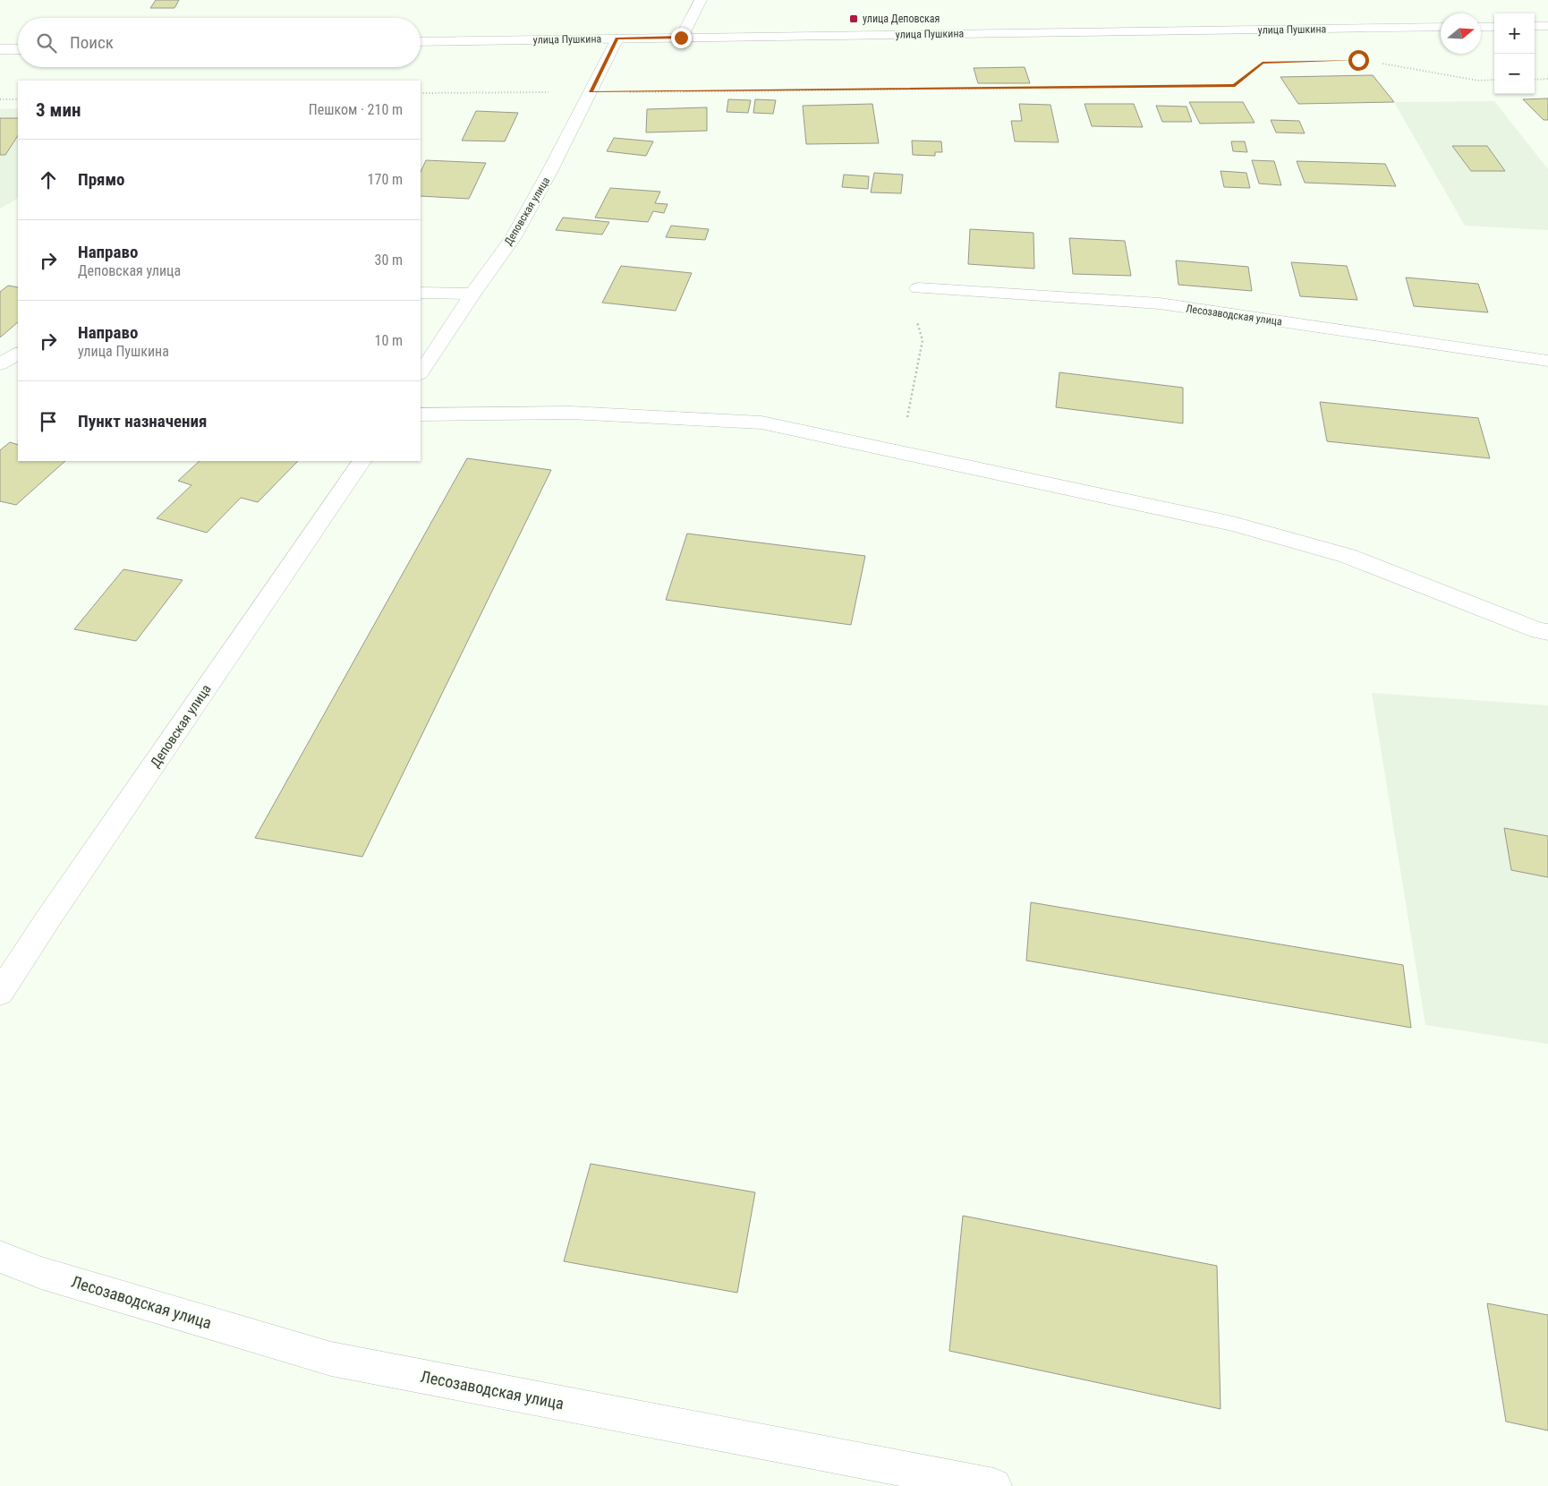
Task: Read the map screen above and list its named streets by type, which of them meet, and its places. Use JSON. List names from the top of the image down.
{
  "streets": {
    "street": ["улица Пушкина", "Деповская улица", "Лесозаводская улица"]
  },
  "crossings": [
    ["улица Пушкина", "Деповская улица"]
  ],
  "places": {
    "transit": ["улица Деповская"]
  },
  "north": "right",
  "page": {
    "map_buttons": ["+", "−"],
    "search": "Поиск",
    "heading": ["3 мин", "Пешком · 210 m"],
    "list": [
      ["Прямо", "170 m"],
      ["Направо", "Деповская улица", "30 m"],
      ["Направо", "улица Пушкина", "10 m"],
      "Пункт назначения"
    ]
  }
}
